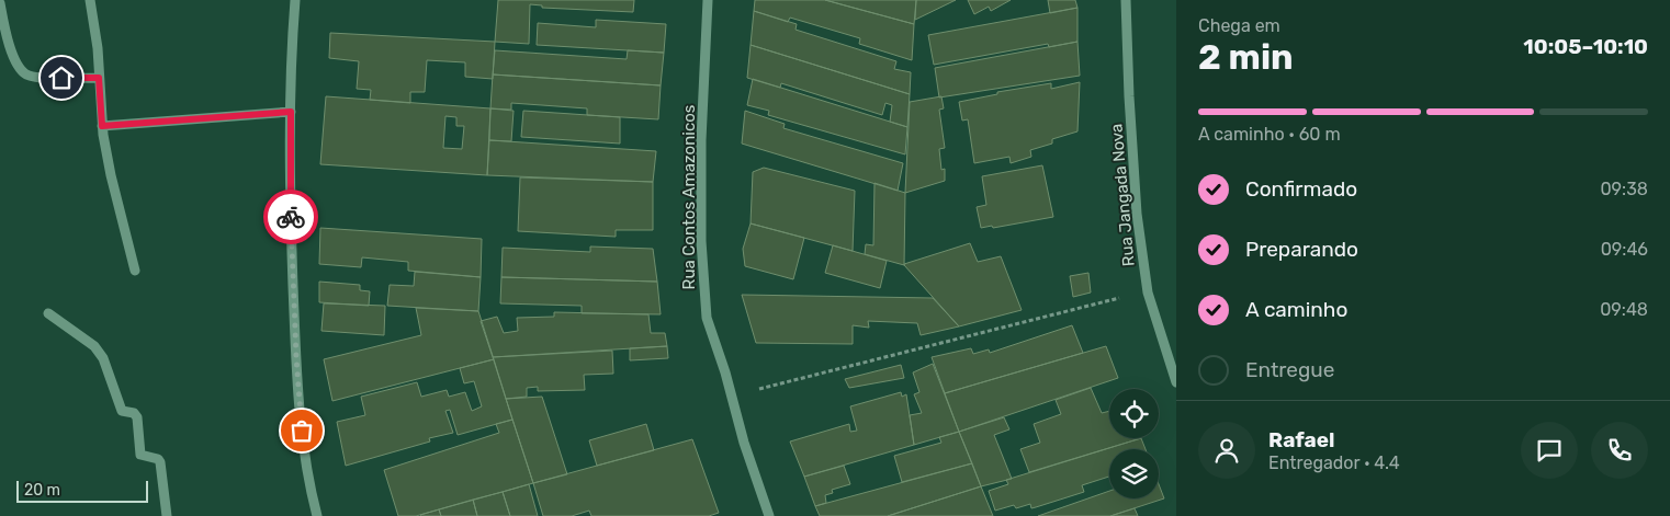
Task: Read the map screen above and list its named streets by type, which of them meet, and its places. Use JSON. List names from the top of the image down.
{
  "streets": {
    "street": ["Rua Jangada Nova", "Rua Contos Amazonicos"]
  },
  "scale_bar": "20 m",
  "page": {
    "heading": ["2 min", "Chega em", "10:05–10:10"],
    "panel": ["Rafael", "Entregador · 4.4"],
    "bar": "A caminho · 60 m",
    "list": [
      ["Confirmado", "09:38"],
      ["Preparando", "09:46"],
      ["A caminho", "09:48"],
      "Entregue"
    ],
    "scale": "20 m"
  }
}
